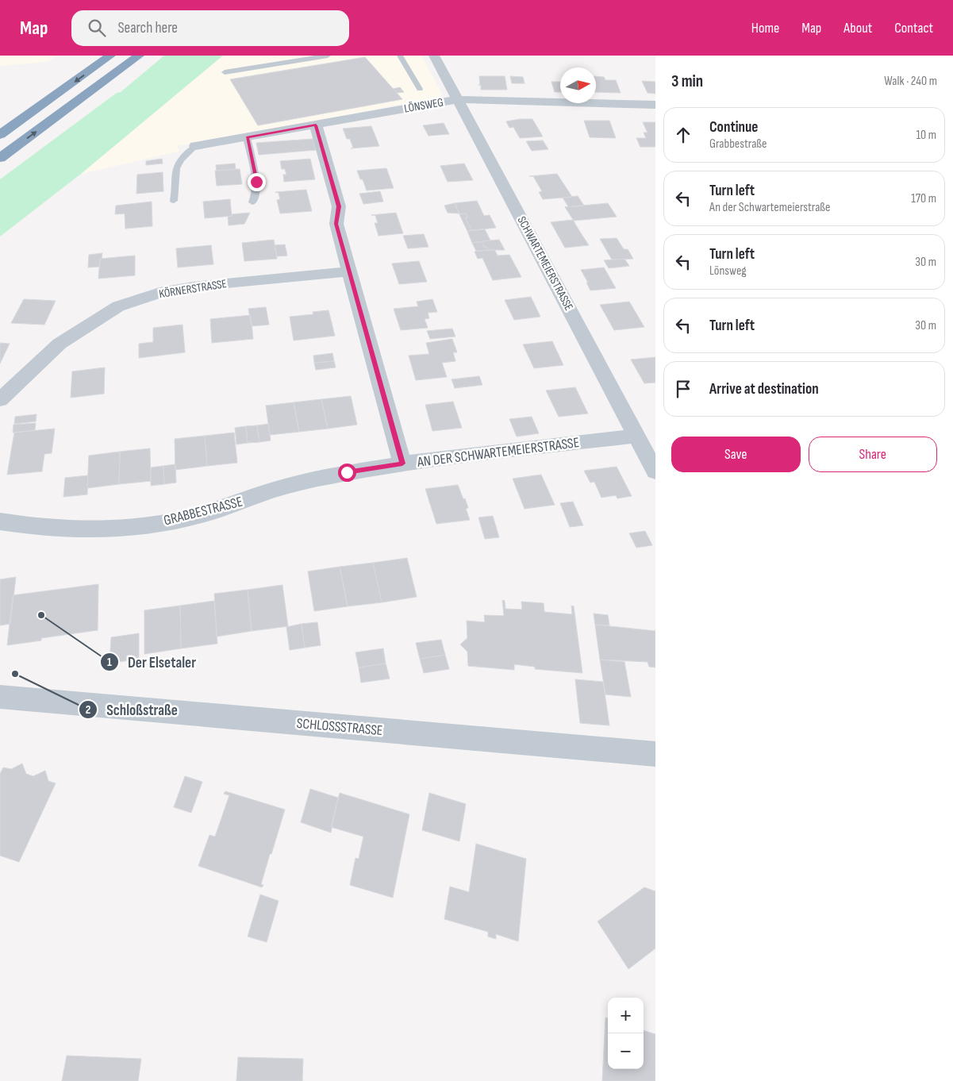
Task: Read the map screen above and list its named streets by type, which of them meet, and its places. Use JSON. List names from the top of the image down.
{
  "streets": {
    "street": [
      "LÖNSWEG",
      "SCHWARTEMEIERSTRASSE",
      "KÖRNERSTRASSE",
      "AN DER SCHWARTEMEIERSTRASSE",
      "GRABBESTRASSE",
      "SCHLOSSSTRASSE"
    ]
  },
  "crossings": [
    ["LÖNSWEG", "SCHWARTEMEIERSTRASSE"],
    ["LÖNSWEG", "AN DER SCHWARTEMEIERSTRASSE"],
    ["SCHWARTEMEIERSTRASSE", "AN DER SCHWARTEMEIERSTRASSE"],
    ["KÖRNERSTRASSE", "AN DER SCHWARTEMEIERSTRASSE"],
    ["AN DER SCHWARTEMEIERSTRASSE", "GRABBESTRASSE"]
  ],
  "places": ["Der Elsetaler", "Schloßstraße"],
  "north": "right",
  "page": {
    "header": "Map",
    "search": "Search here",
    "nav": [
      "Home",
      "Map",
      "About",
      "Contact"
    ],
    "heading": ["3 min", "Walk · 240 m"],
    "list": [
      ["Continue", "Grabbestraße", "10 m"],
      ["Turn left", "An der Schwartemeierstraße", "170 m"],
      ["Turn left", "Lönsweg", "30 m"],
      ["Turn left", "30 m"],
      "Arrive at destination"
    ],
    "buttons": ["Save", "Share"],
    "map_buttons": ["+", "−"]
  }
}
